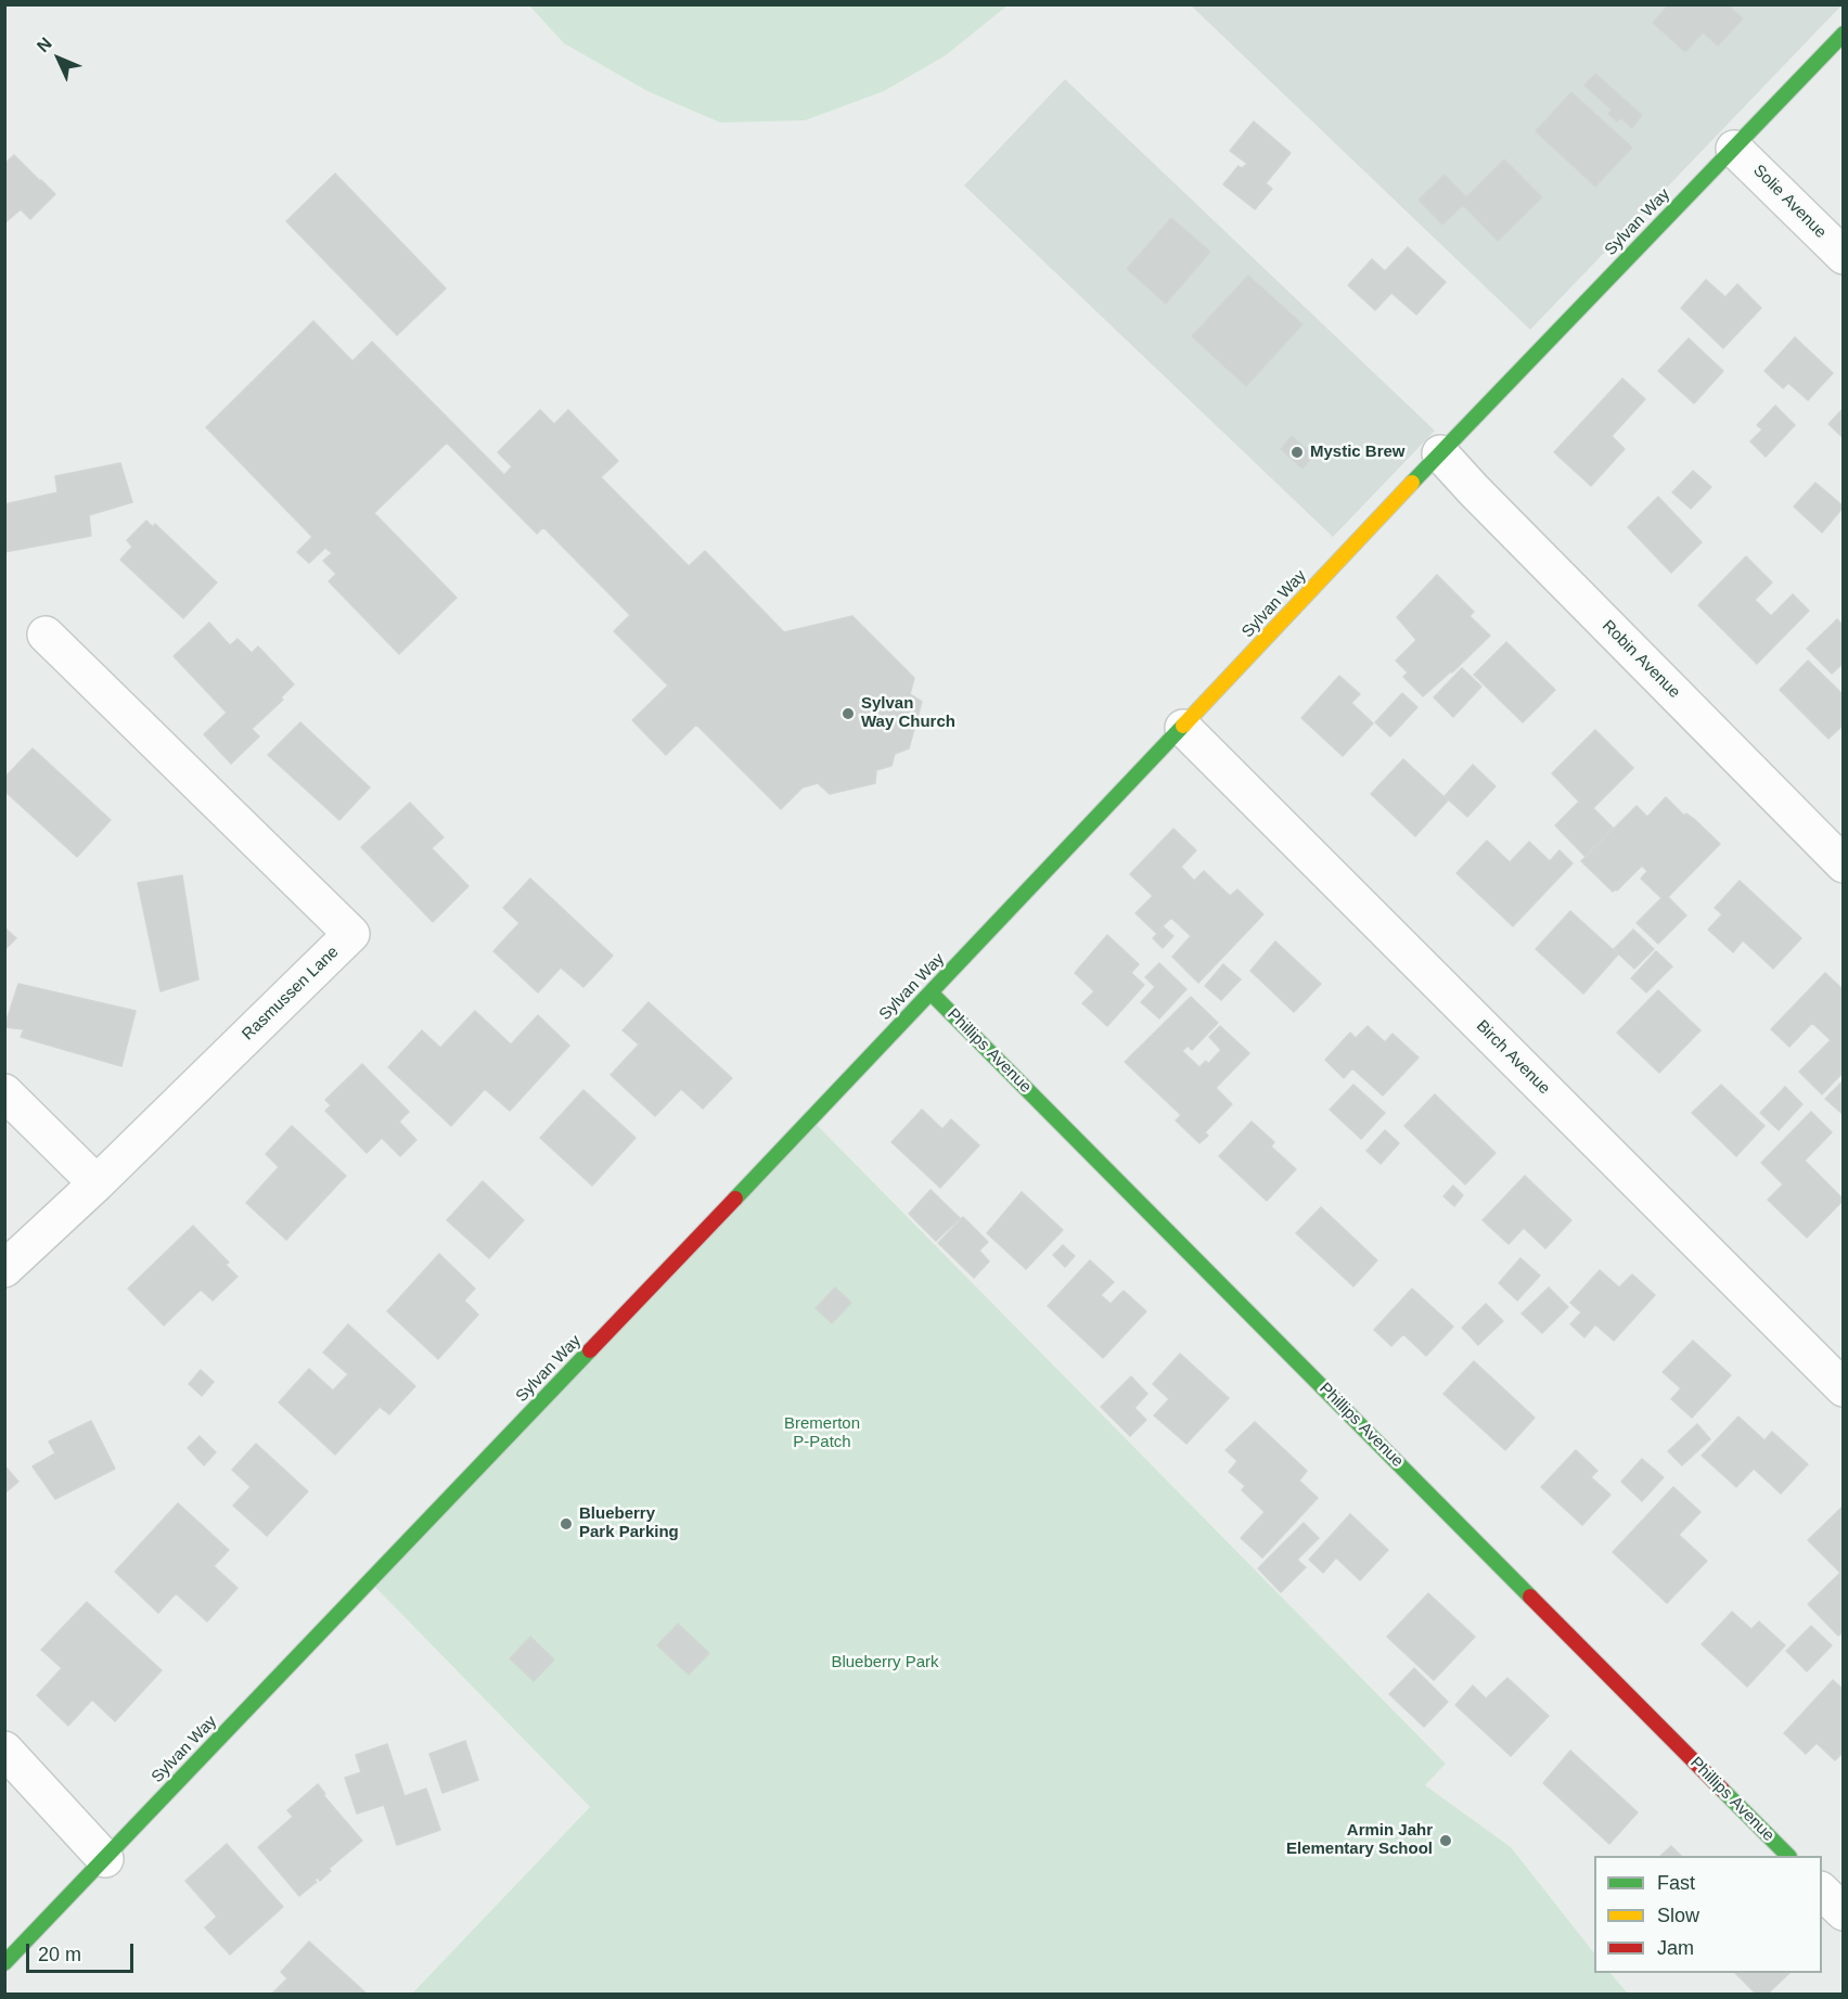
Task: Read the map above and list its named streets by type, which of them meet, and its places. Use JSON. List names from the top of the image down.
{
  "streets": {
    "main road": ["Sylvan Way", "Phillips Avenue"],
    "street": [
      "Solie Avenue",
      "Robin Avenue",
      "Rasmussen Lane",
      "Birch Avenue"
    ]
  },
  "crossings": [
    ["Solie Avenue", "Sylvan Way"],
    ["Sylvan Way", "Robin Avenue"],
    ["Sylvan Way", "Phillips Avenue"],
    ["Sylvan Way", "Birch Avenue"]
  ],
  "parks": ["Bremerton P-Patch", "Blueberry Park"],
  "places": [
    "Mystic Brew",
    "Sylvan Way Church",
    "Blueberry Park Parking",
    "Armin Jahr Elementary School"
  ],
  "legend": ["Fast", "Slow", "Jam"],
  "scale_bar": "20 m",
  "north": "top left"
}
